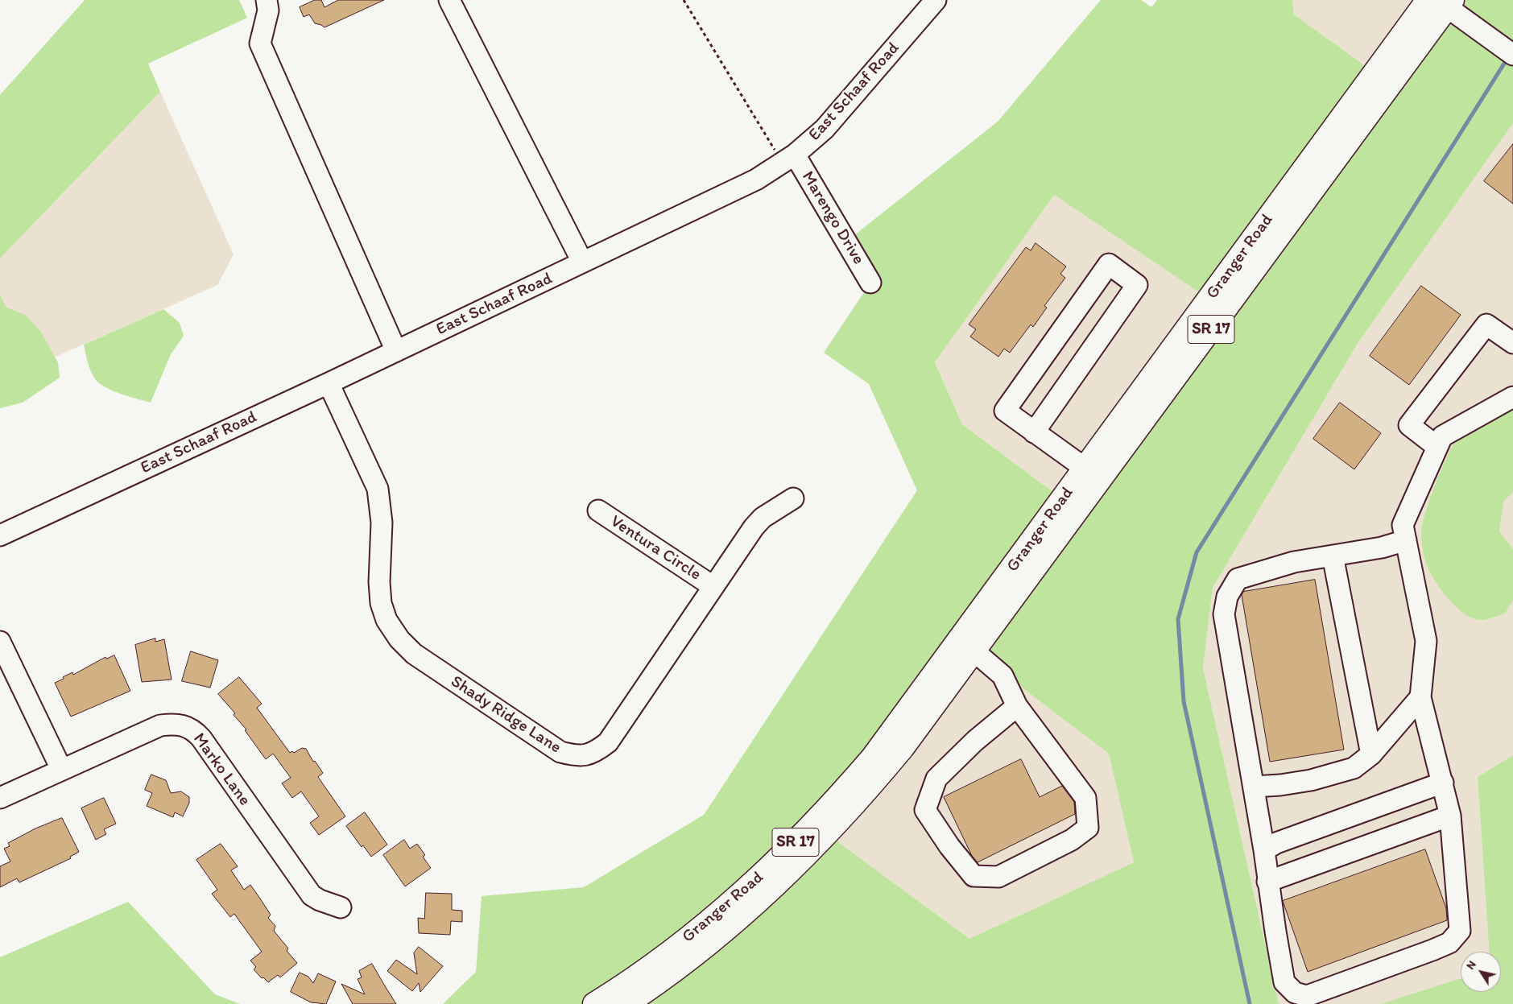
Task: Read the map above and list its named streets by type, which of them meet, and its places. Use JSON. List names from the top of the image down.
{
  "streets": {
    "main road": ["Granger Road", "SR 17"],
    "street": [
      "East Schaaf Road",
      "Marengo Drive",
      "Ventura Circle",
      "Shady Ridge Lane",
      "Marko Lane"
    ]
  },
  "crossings": [
    ["East Schaaf Road", "Marengo Drive"],
    ["East Schaaf Road", "Shady Ridge Lane"],
    ["Ventura Circle", "Shady Ridge Lane"]
  ],
  "north": "top left"
}
